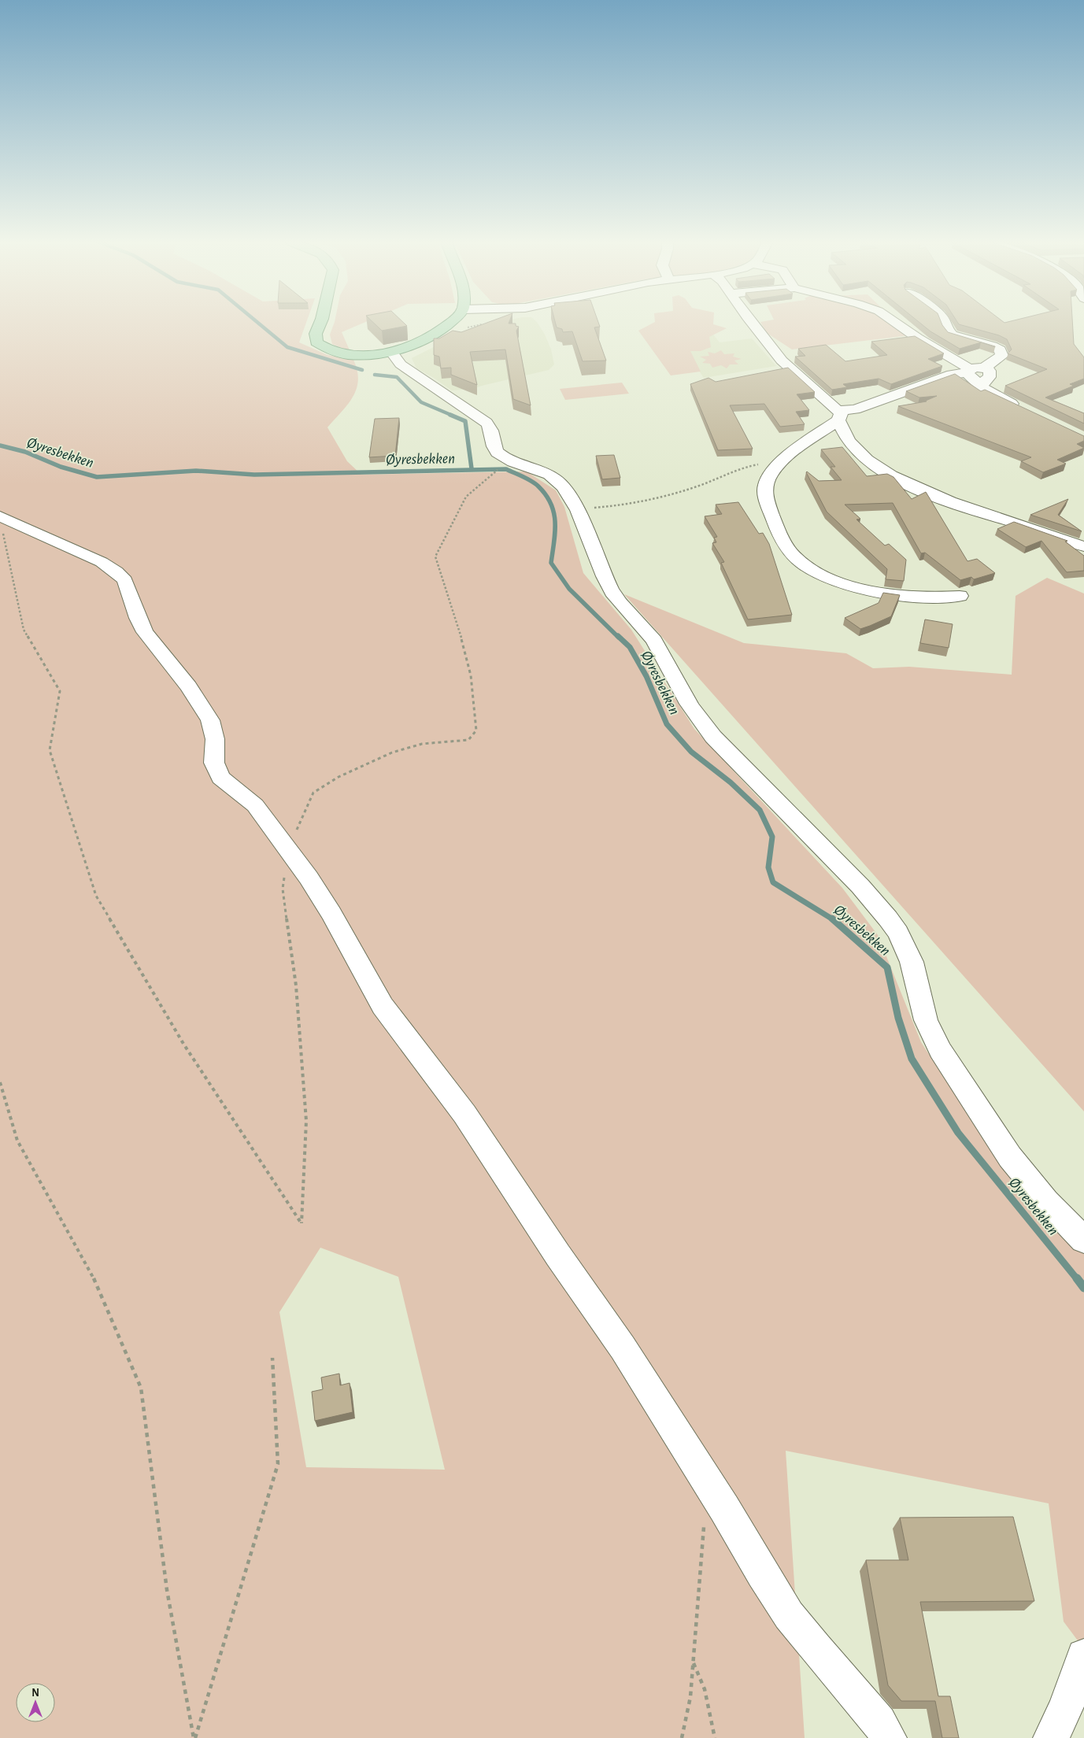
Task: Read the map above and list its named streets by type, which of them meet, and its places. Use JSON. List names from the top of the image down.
{
  "water": ["Øyresbekken"],
  "north": "top"
}
